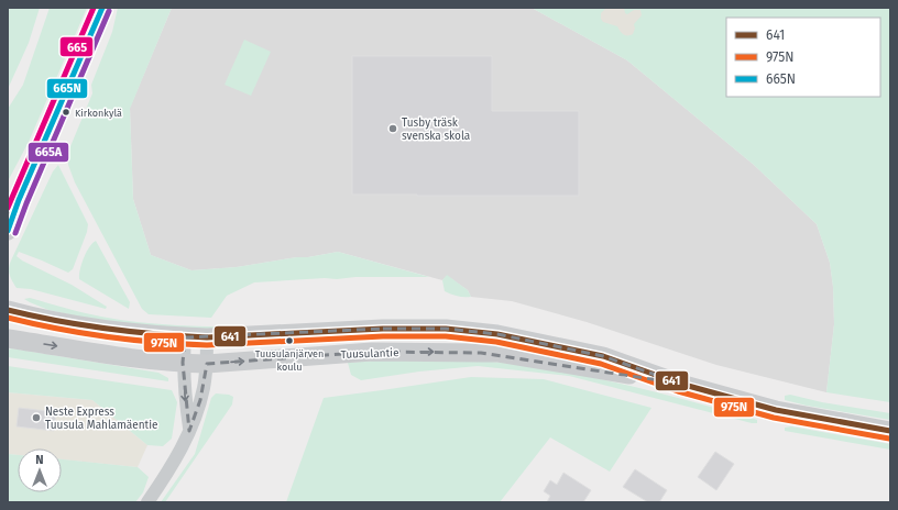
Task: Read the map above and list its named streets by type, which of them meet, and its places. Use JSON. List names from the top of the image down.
{
  "streets": {
    "main road": ["Tuusulantie"]
  },
  "places": [
    "Kirkonkylä",
    "Tusby träsk svenska skola",
    "Tuusulanjärven koulu",
    "Neste Express Tuusula Mahlamäentie"
  ],
  "lines": [
    "transit line 665N",
    "transit line 665",
    "transit line 665A",
    "transit line 641",
    "transit line 975N"
  ],
  "legend": ["641", "975N", "665N"],
  "north": "top"
}
